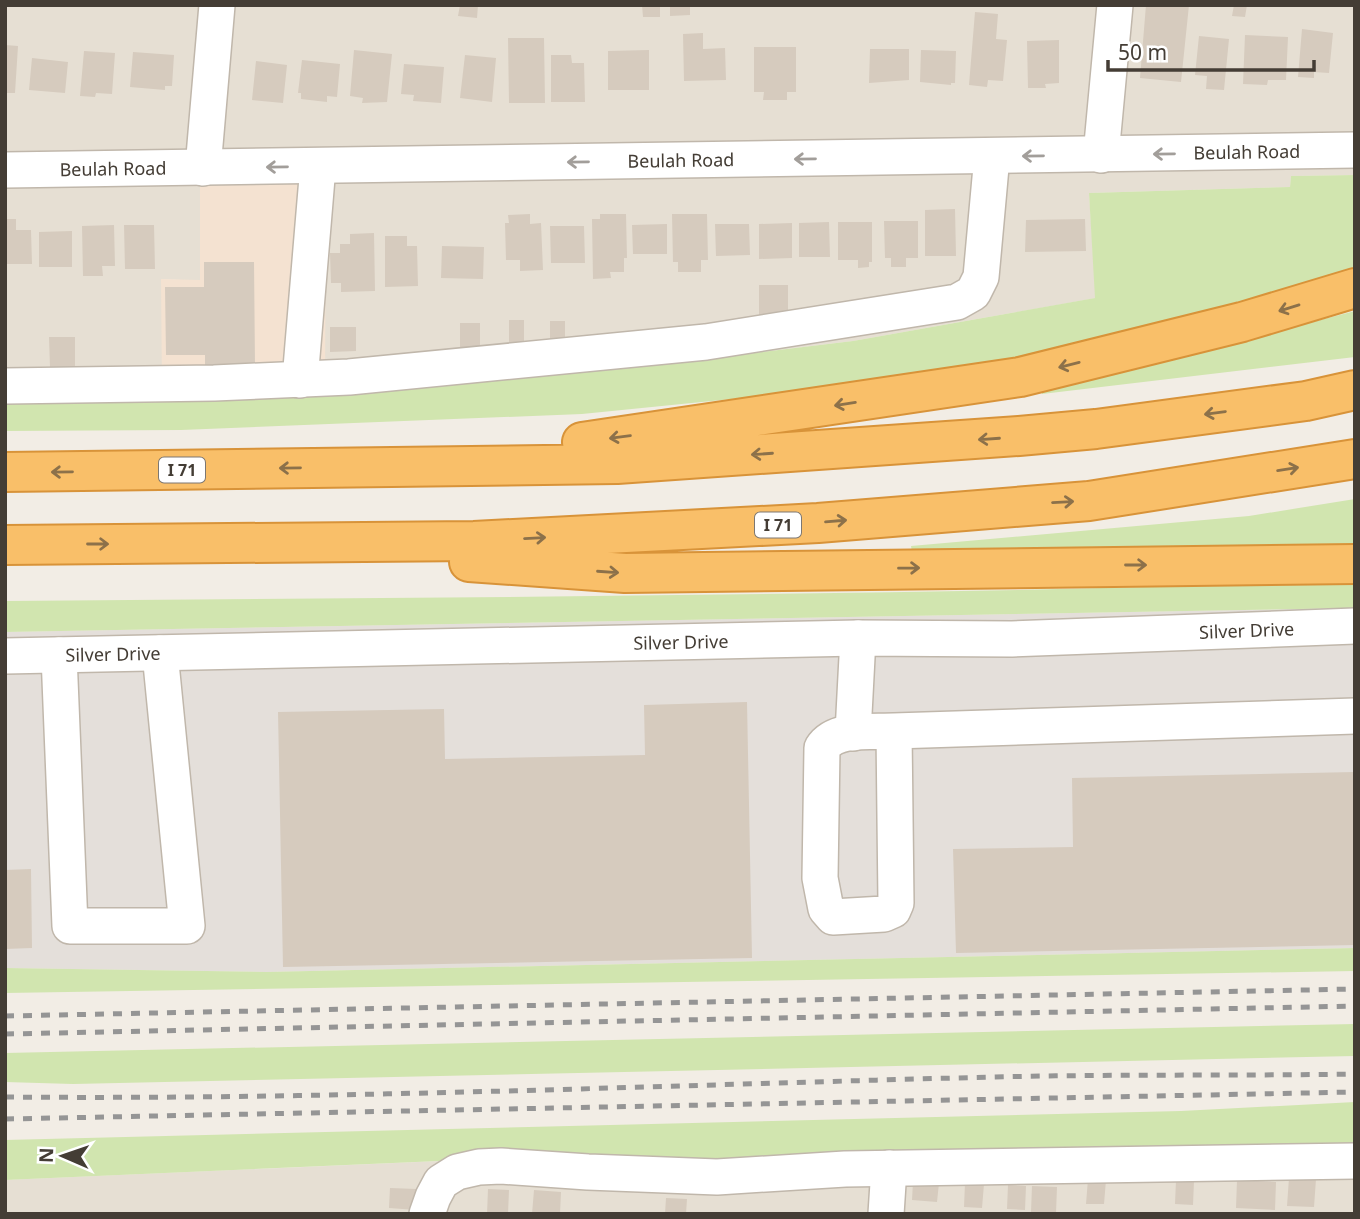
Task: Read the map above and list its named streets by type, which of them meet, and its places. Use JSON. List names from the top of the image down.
{
  "streets": {
    "highway": ["I 71"],
    "street": ["Beulah Road", "Silver Drive"]
  },
  "one_way": ["Beulah Road"],
  "scale_bar": "50 m",
  "north": "left"
}
